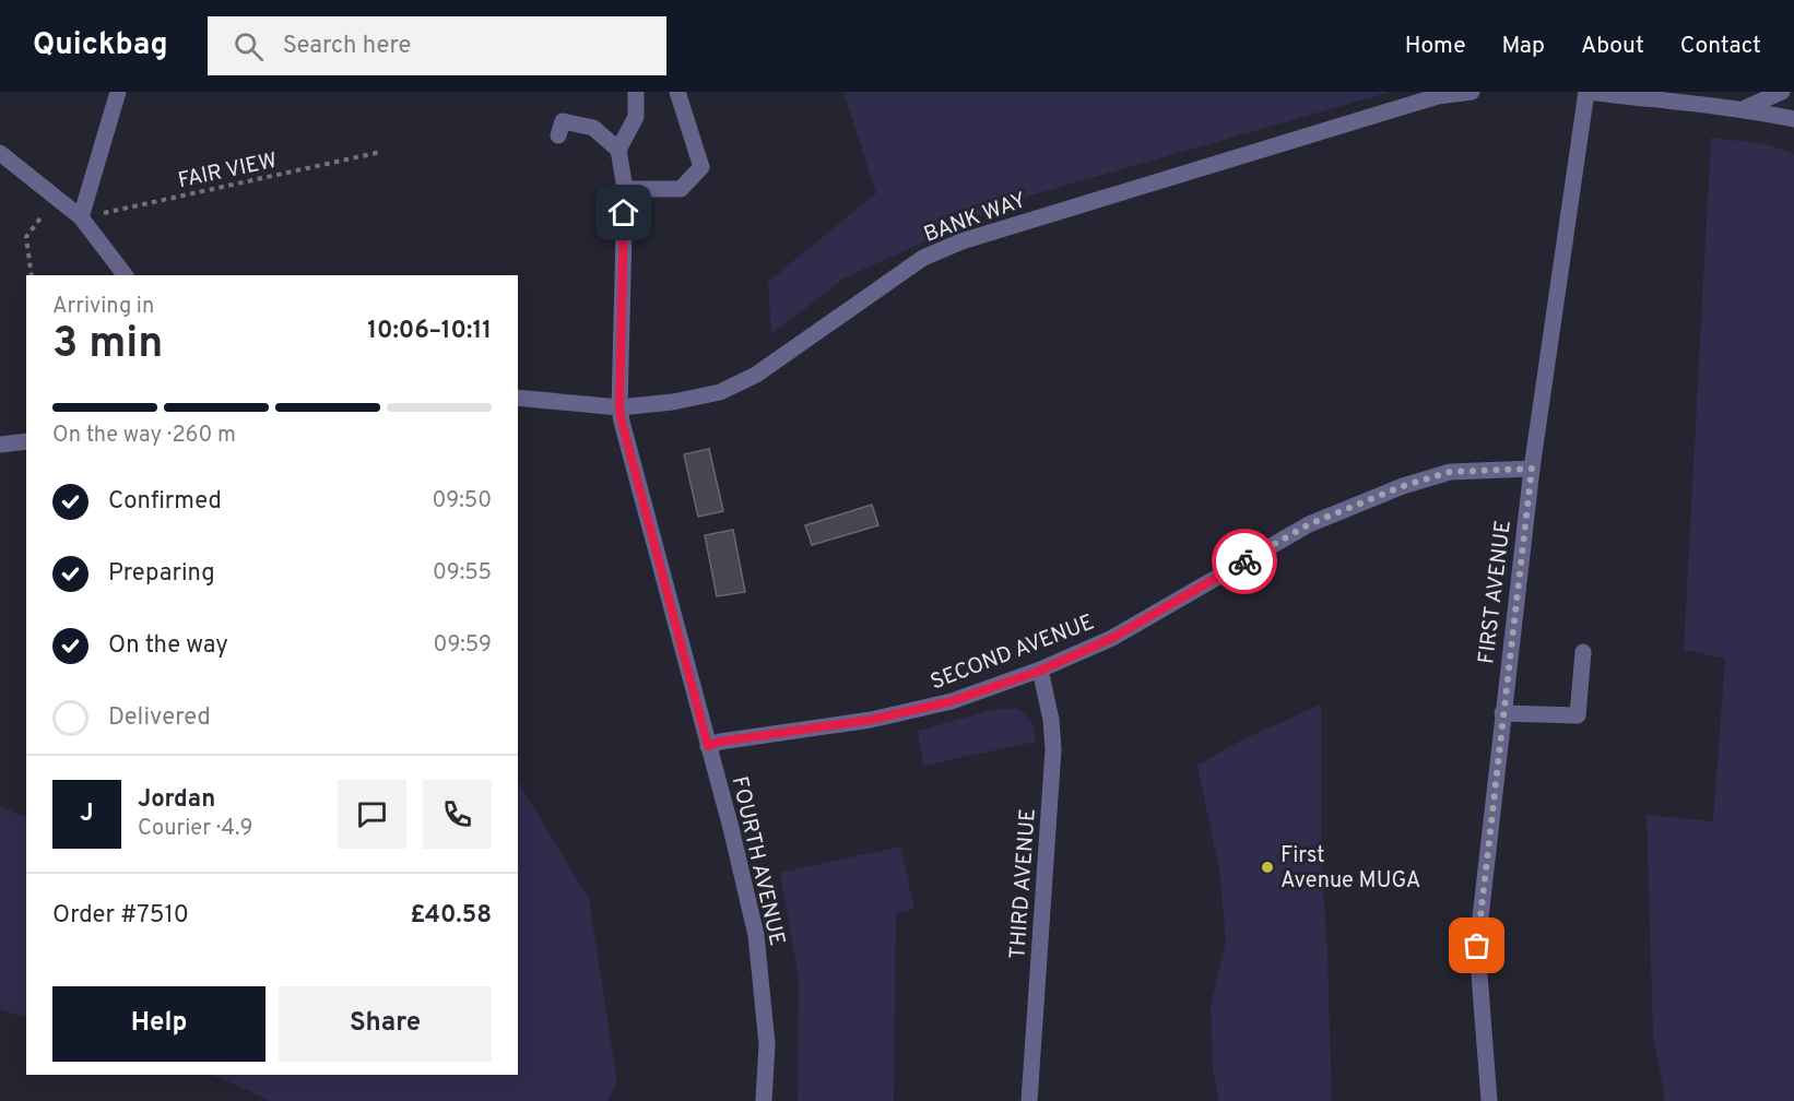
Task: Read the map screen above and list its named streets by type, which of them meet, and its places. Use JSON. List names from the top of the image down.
{
  "streets": {
    "street": [
      "BANK WAY",
      "FIRST AVENUE",
      "SECOND AVENUE",
      "FOURTH AVENUE",
      "THIRD AVENUE"
    ],
    "path": ["FAIR VIEW"]
  },
  "crossings": [
    ["BANK WAY", "FOURTH AVENUE"],
    ["FIRST AVENUE", "SECOND AVENUE"],
    ["SECOND AVENUE", "FOURTH AVENUE"],
    ["SECOND AVENUE", "THIRD AVENUE"]
  ],
  "places": ["First Avenue MUGA"],
  "page": {
    "header": "Quickbag",
    "search": "Search here",
    "nav": [
      "Home",
      "Map",
      "About",
      "Contact"
    ],
    "heading": ["3 min", "Arriving in", "10:06–10:11"],
    "panel": [
      "Jordan",
      "Courier · 4.9",
      "Order #7510",
      "£40.58"
    ],
    "bar": "On the way · 260 m",
    "list": [
      ["Confirmed", "09:50"],
      ["Preparing", "09:55"],
      ["On the way", "09:59"],
      "Delivered"
    ],
    "round": "J",
    "buttons": ["Help", "Share"]
  }
}
